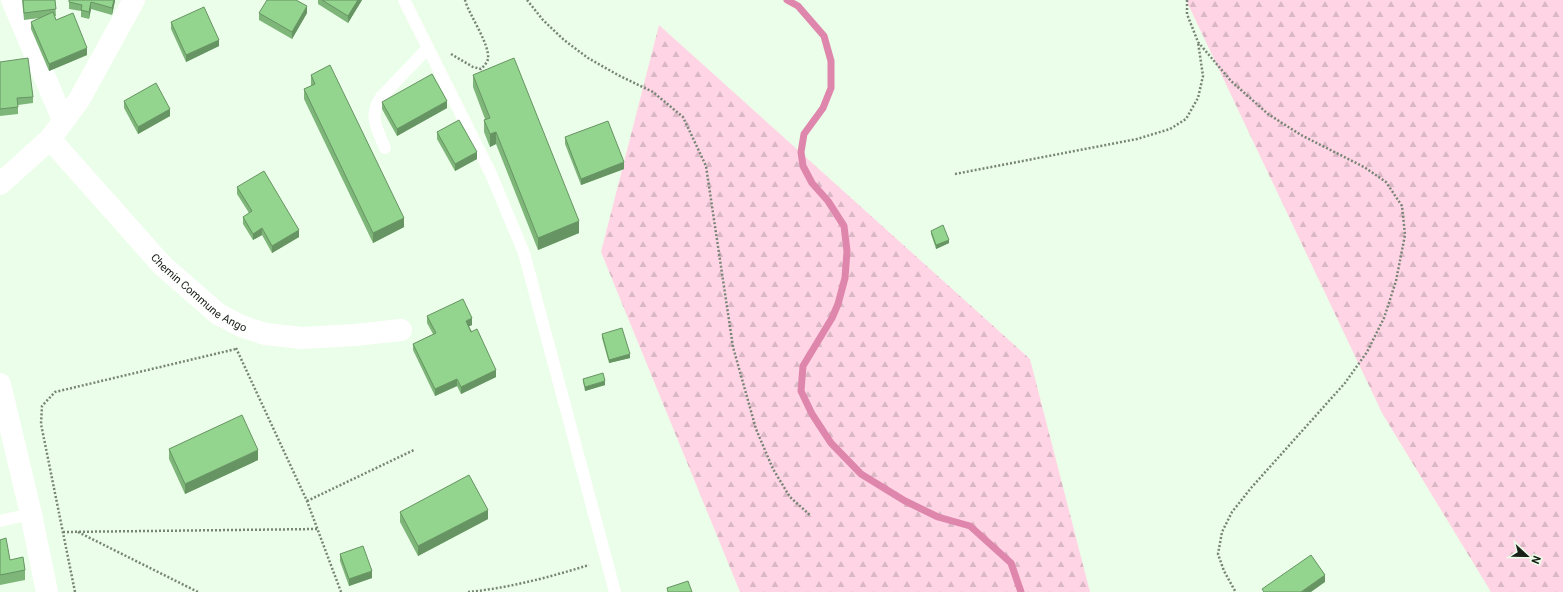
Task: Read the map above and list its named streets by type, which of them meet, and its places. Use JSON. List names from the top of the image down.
{
  "streets": {
    "street": ["Chemin Commune Ango"]
  },
  "north": "right"
}
